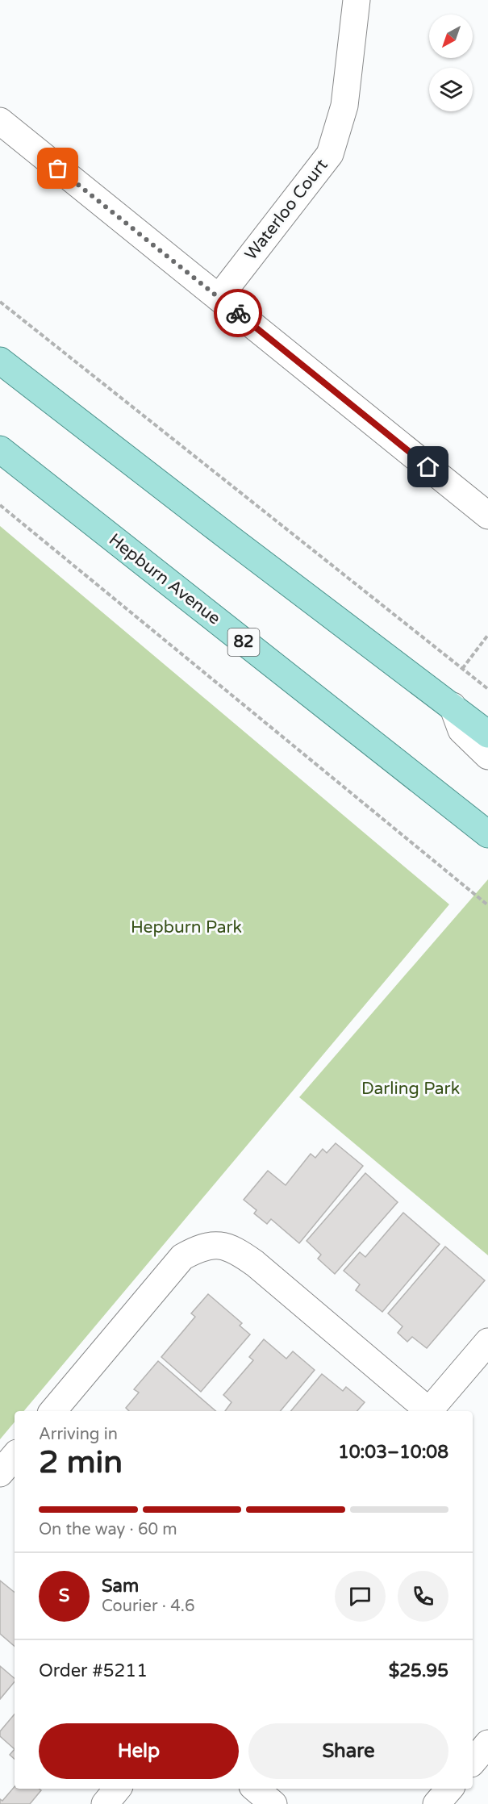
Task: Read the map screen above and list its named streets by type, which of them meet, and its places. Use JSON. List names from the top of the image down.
{
  "streets": {
    "main road": ["Hepburn Avenue", "82"],
    "street": ["Waterloo Court"]
  },
  "parks": ["Hepburn Park", "Darling Park"],
  "north": "bottom left",
  "page": {
    "heading": ["2 min", "Arriving in", "10:03–10:08"],
    "panel": [
      "Sam",
      "Courier · 4.6",
      "Order #5211",
      "$25.95"
    ],
    "bar": "On the way · 60 m",
    "round": "S",
    "buttons": ["Help", "Share"]
  }
}
